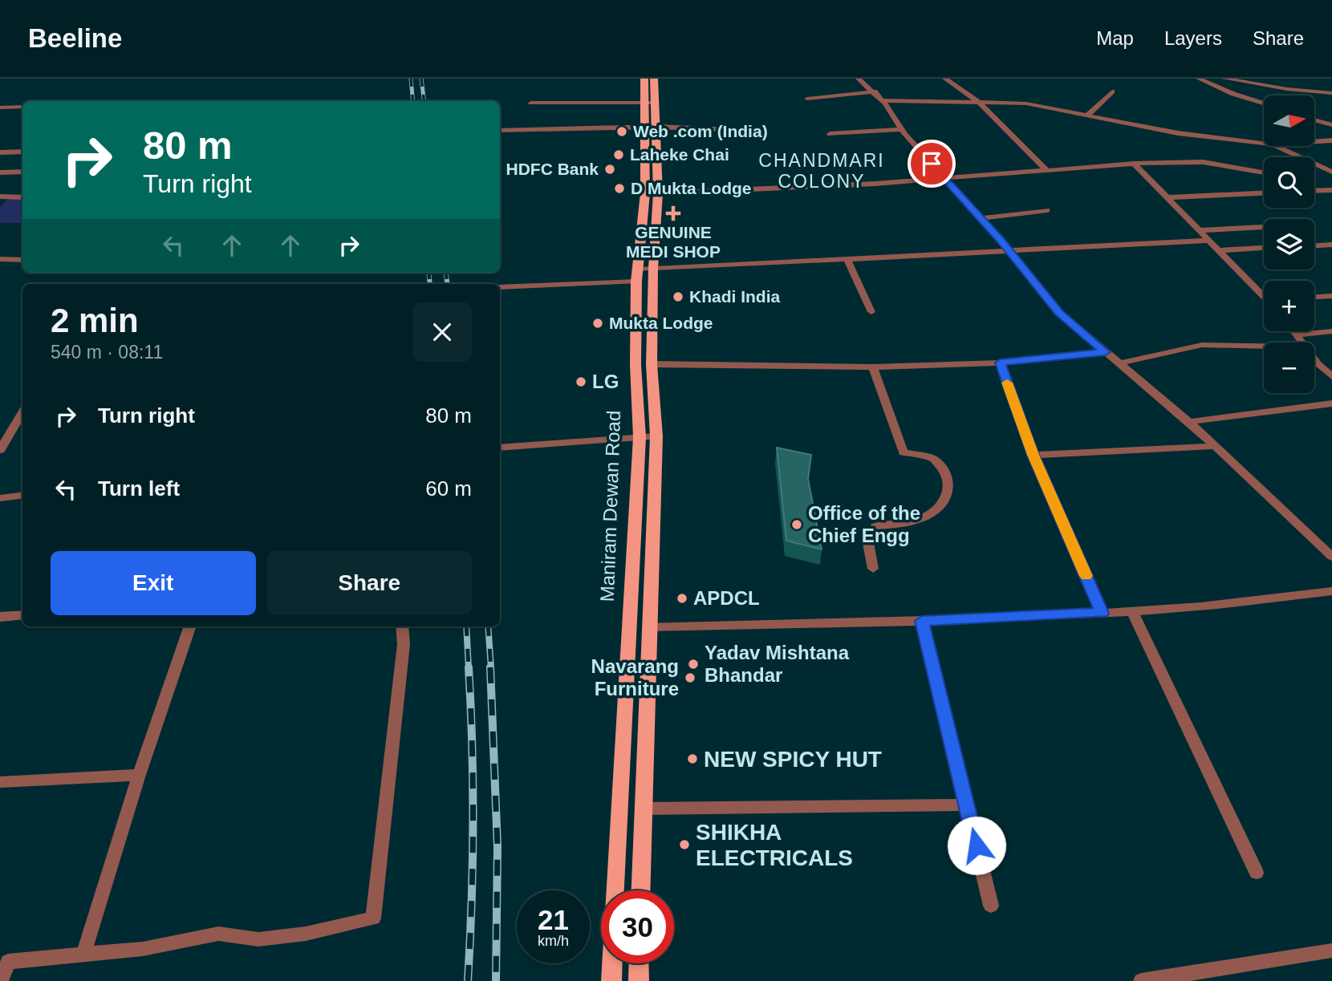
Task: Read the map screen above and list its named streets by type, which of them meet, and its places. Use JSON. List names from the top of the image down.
{
  "streets": {
    "main road": ["Maniram Dewan Road"]
  },
  "districts": ["CHANDMARI COLONY"],
  "places": {
    "other": [
      "Web .com (India)",
      "Laheke Chai",
      "HDFC Bank",
      "D Mukta Lodge",
      "Khadi India",
      "Mukta Lodge",
      "LG",
      "Office of the Chief Engg",
      "APDCL",
      "Yadav Mishtana Bhandar",
      "Navarang Furniture",
      "NEW SPICY HUT",
      "SHIKHA ELECTRICALS"
    ],
    "health": ["GENUINE MEDI SHOP"]
  },
  "north": "right",
  "page": {
    "header": "Beeline",
    "nav": ["Map", "Layers", "Share"],
    "map_buttons": ["+", "−"],
    "turn": ["80 m", "Turn right"],
    "heading": ["2 min", "540 m · 08:11"],
    "list": [
      {
        "name": "Turn right",
        "value": "80 m"
      },
      {
        "name": "Turn left",
        "value": "60 m"
      }
    ],
    "buttons": ["Exit", "Share"],
    "speed": "21 km/h",
    "limit": "30"
  }
}
